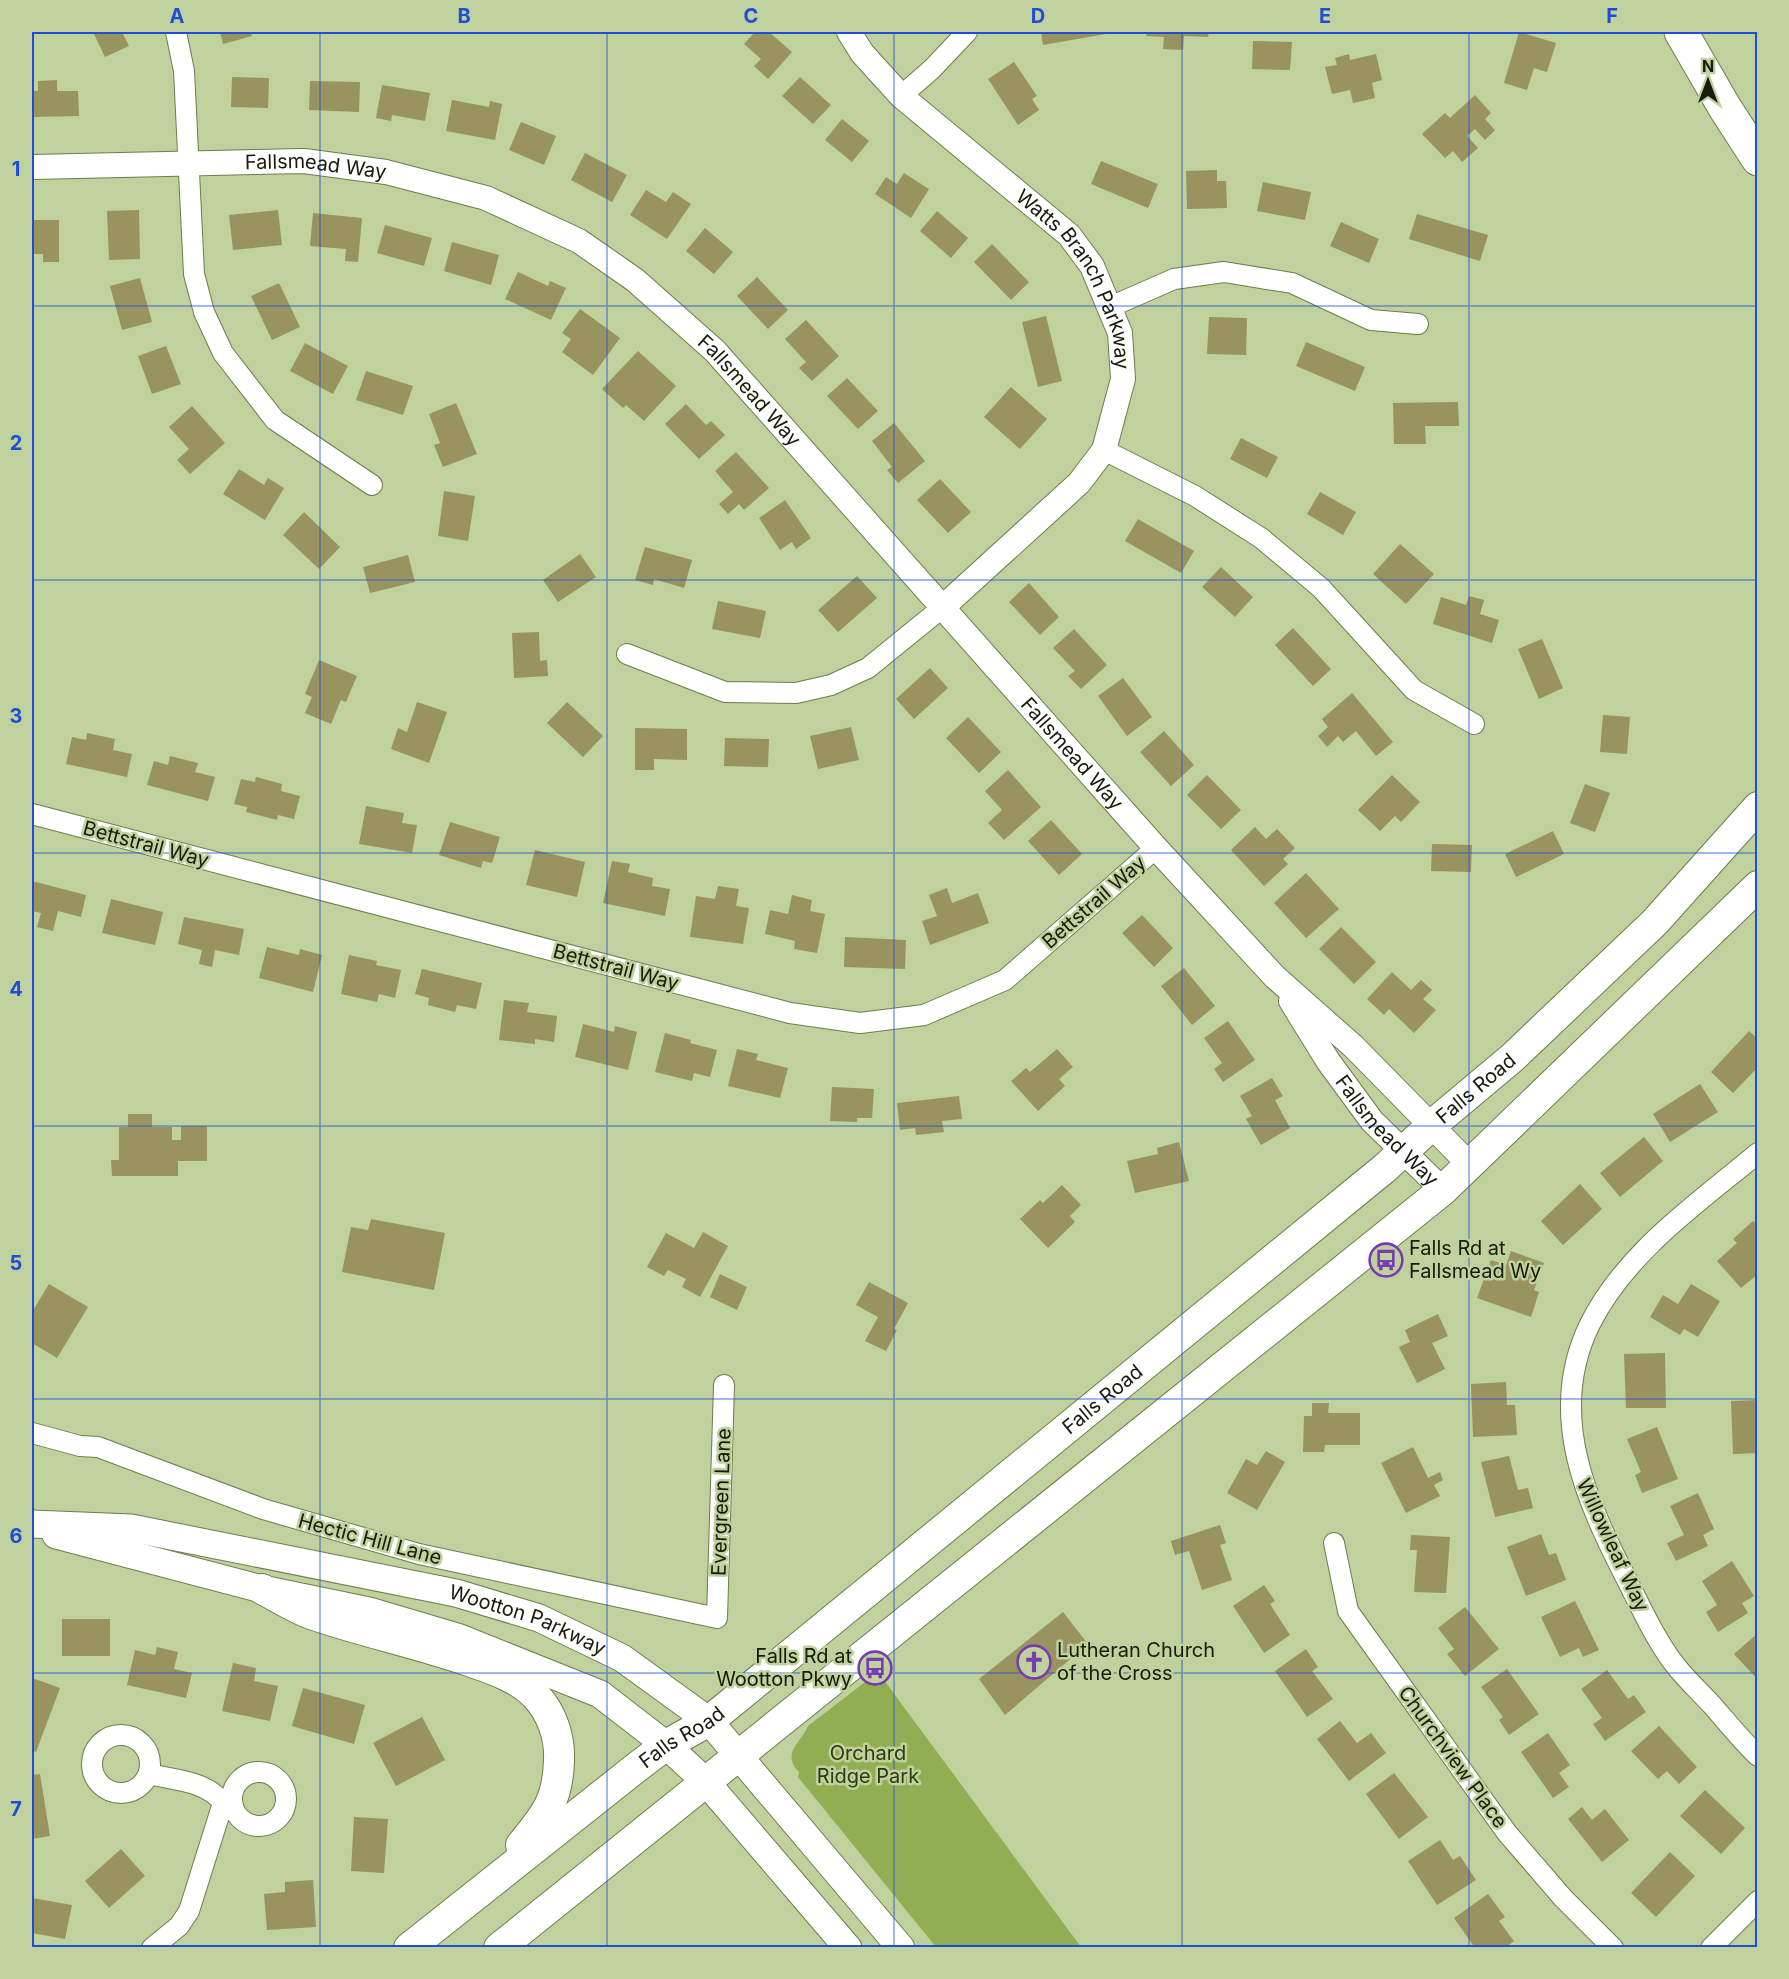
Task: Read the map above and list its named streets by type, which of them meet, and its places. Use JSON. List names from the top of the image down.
{
  "streets": {
    "main road": ["Falls Road", "Wootton Parkway"],
    "street": [
      "Fallsmead Way",
      "Watts Branch Parkway",
      "Bettstrail Way",
      "Evergreen Lane",
      "Hectic Hill Lane",
      "Willowleaf Way",
      "Churchview Place"
    ]
  },
  "crossings": [
    ["Fallsmead Way", "Watts Branch Parkway"],
    ["Fallsmead Way", "Bettstrail Way"],
    ["Fallsmead Way", "Falls Road"],
    ["Falls Road", "Wootton Parkway"],
    ["Evergreen Lane", "Hectic Hill Lane"]
  ],
  "parks": ["Orchard Ridge Park"],
  "places": {
    "bus stop": ["Falls Rd at Fallsmead Wy", "Falls Rd at Wootton Pkwy"],
    "church": ["Lutheran Church of the Cross"]
  },
  "north": "top",
  "grid": {
    "columns": [
      "A",
      "B",
      "C",
      "D",
      "E",
      "F"
    ],
    "rows": [
      "1",
      "2",
      "3",
      "4",
      "5",
      "6",
      "7"
    ]
  }
}
